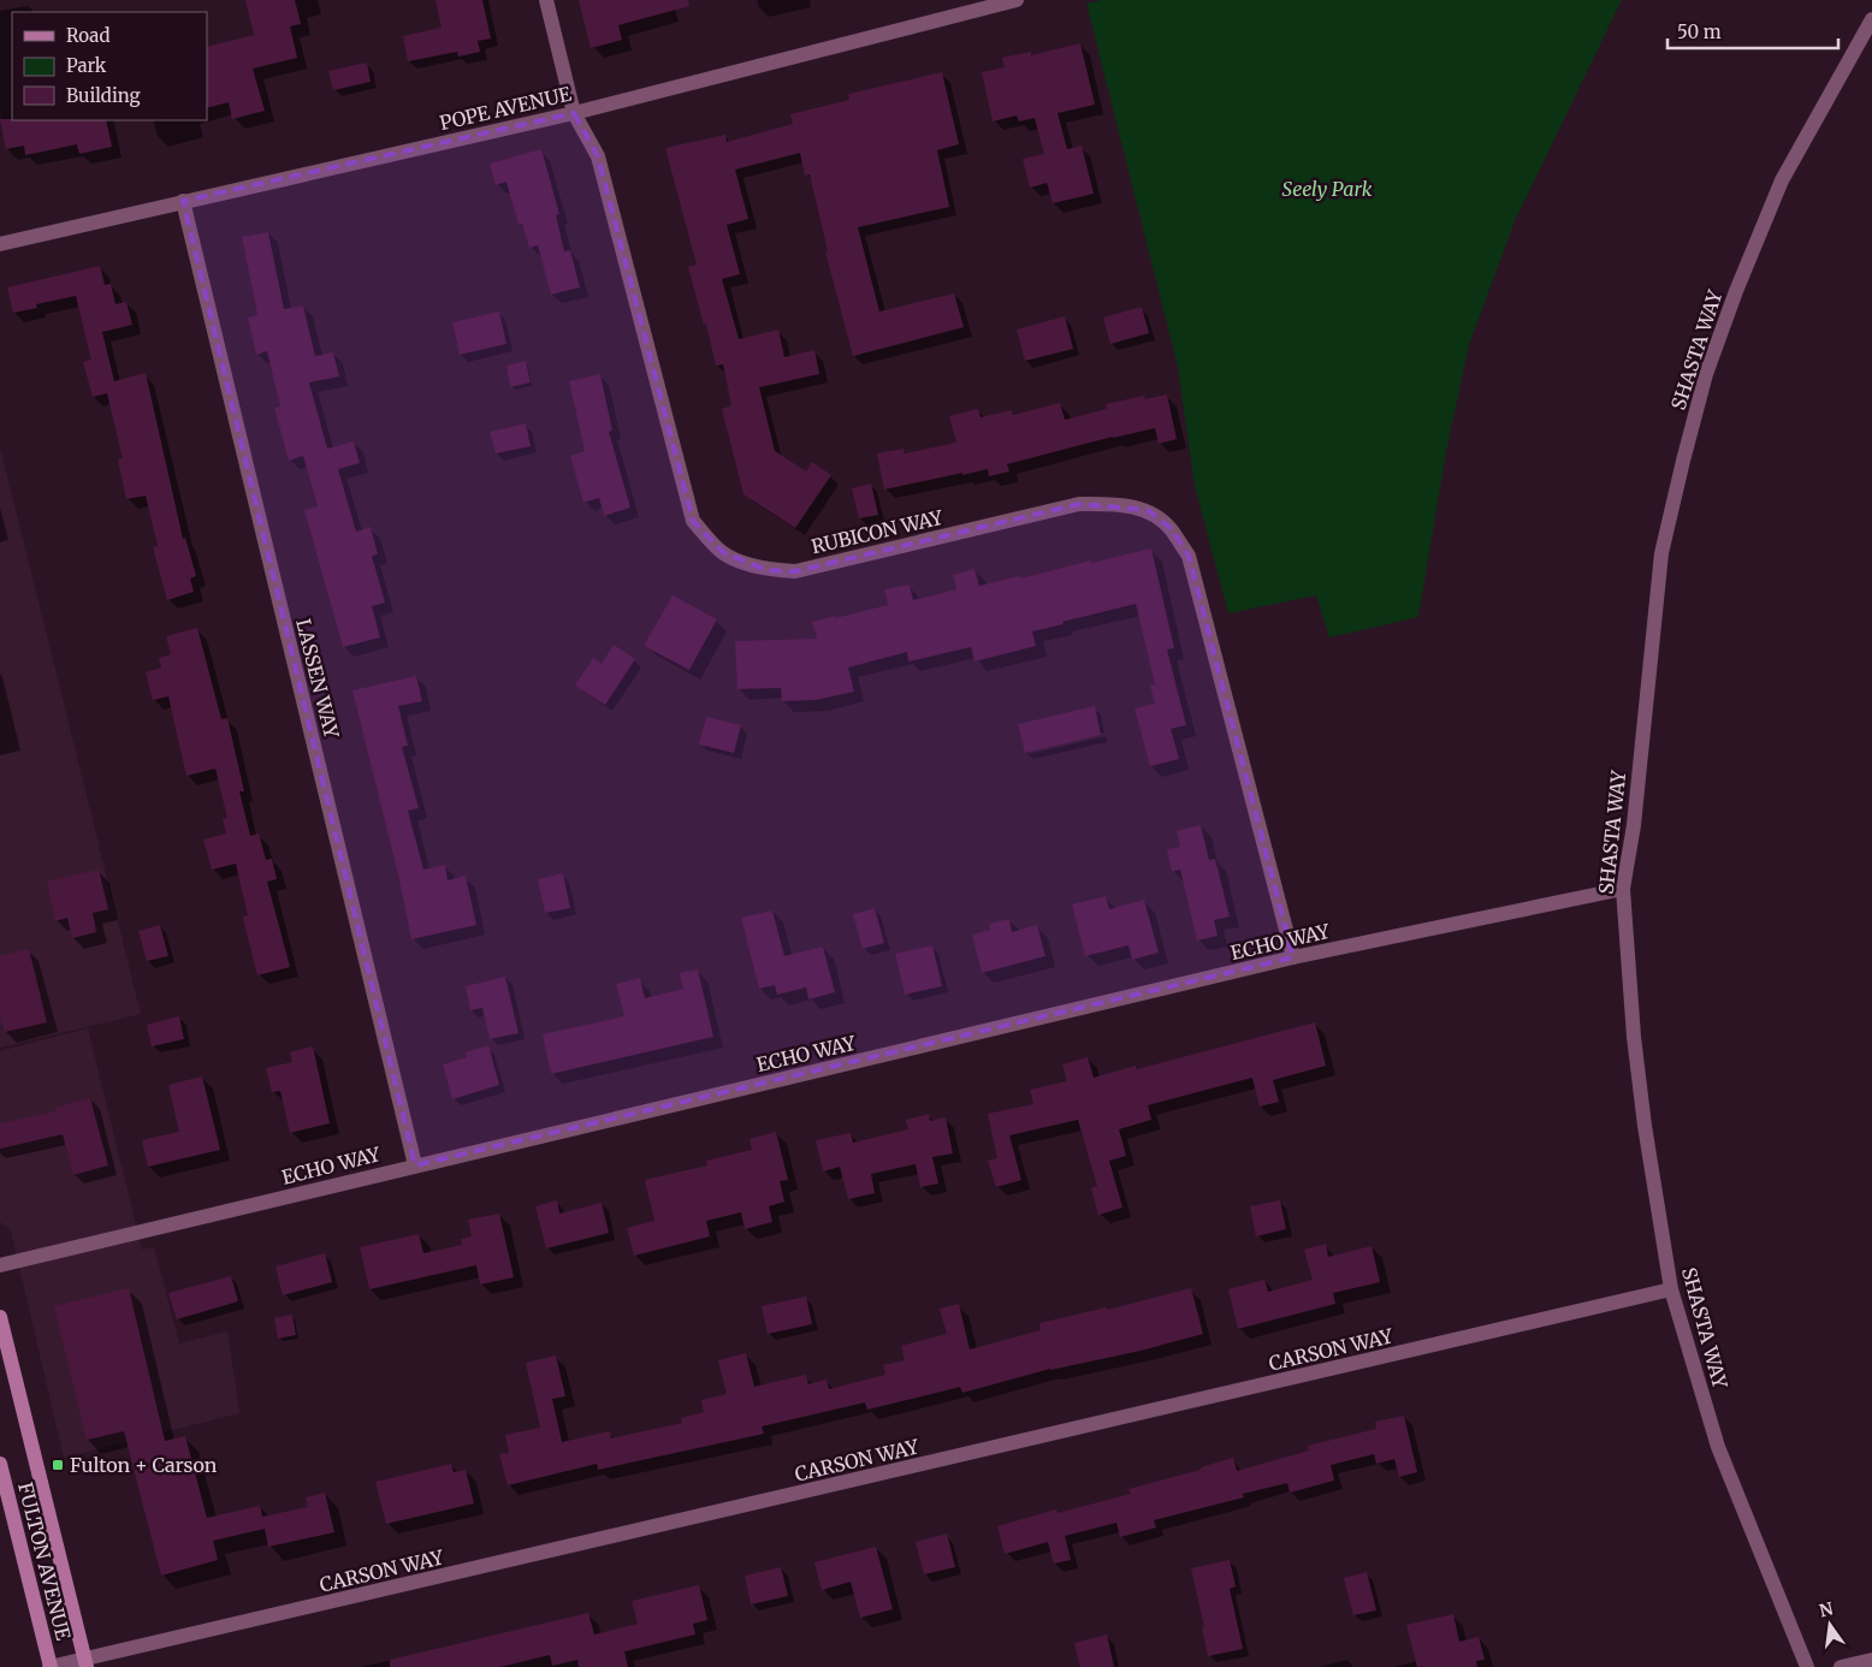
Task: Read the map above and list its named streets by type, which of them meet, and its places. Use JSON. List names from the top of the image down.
{
  "streets": {
    "main road": ["FULTON AVENUE"],
    "street": [
      "POPE AVENUE",
      "SHASTA WAY",
      "RUBICON WAY",
      "LASSEN WAY",
      "ECHO WAY",
      "CARSON WAY"
    ]
  },
  "crossings": [
    ["POPE AVENUE", "RUBICON WAY"],
    ["POPE AVENUE", "LASSEN WAY"],
    ["SHASTA WAY", "ECHO WAY"],
    ["SHASTA WAY", "CARSON WAY"],
    ["RUBICON WAY", "ECHO WAY"],
    ["LASSEN WAY", "ECHO WAY"],
    ["CARSON WAY", "FULTON AVENUE"]
  ],
  "parks": ["Seely Park"],
  "places": {
    "transit": ["Fulton + Carson"]
  },
  "legend": ["Road", "Park", "Building"],
  "scale_bar": "50 m",
  "north": "top"
}
